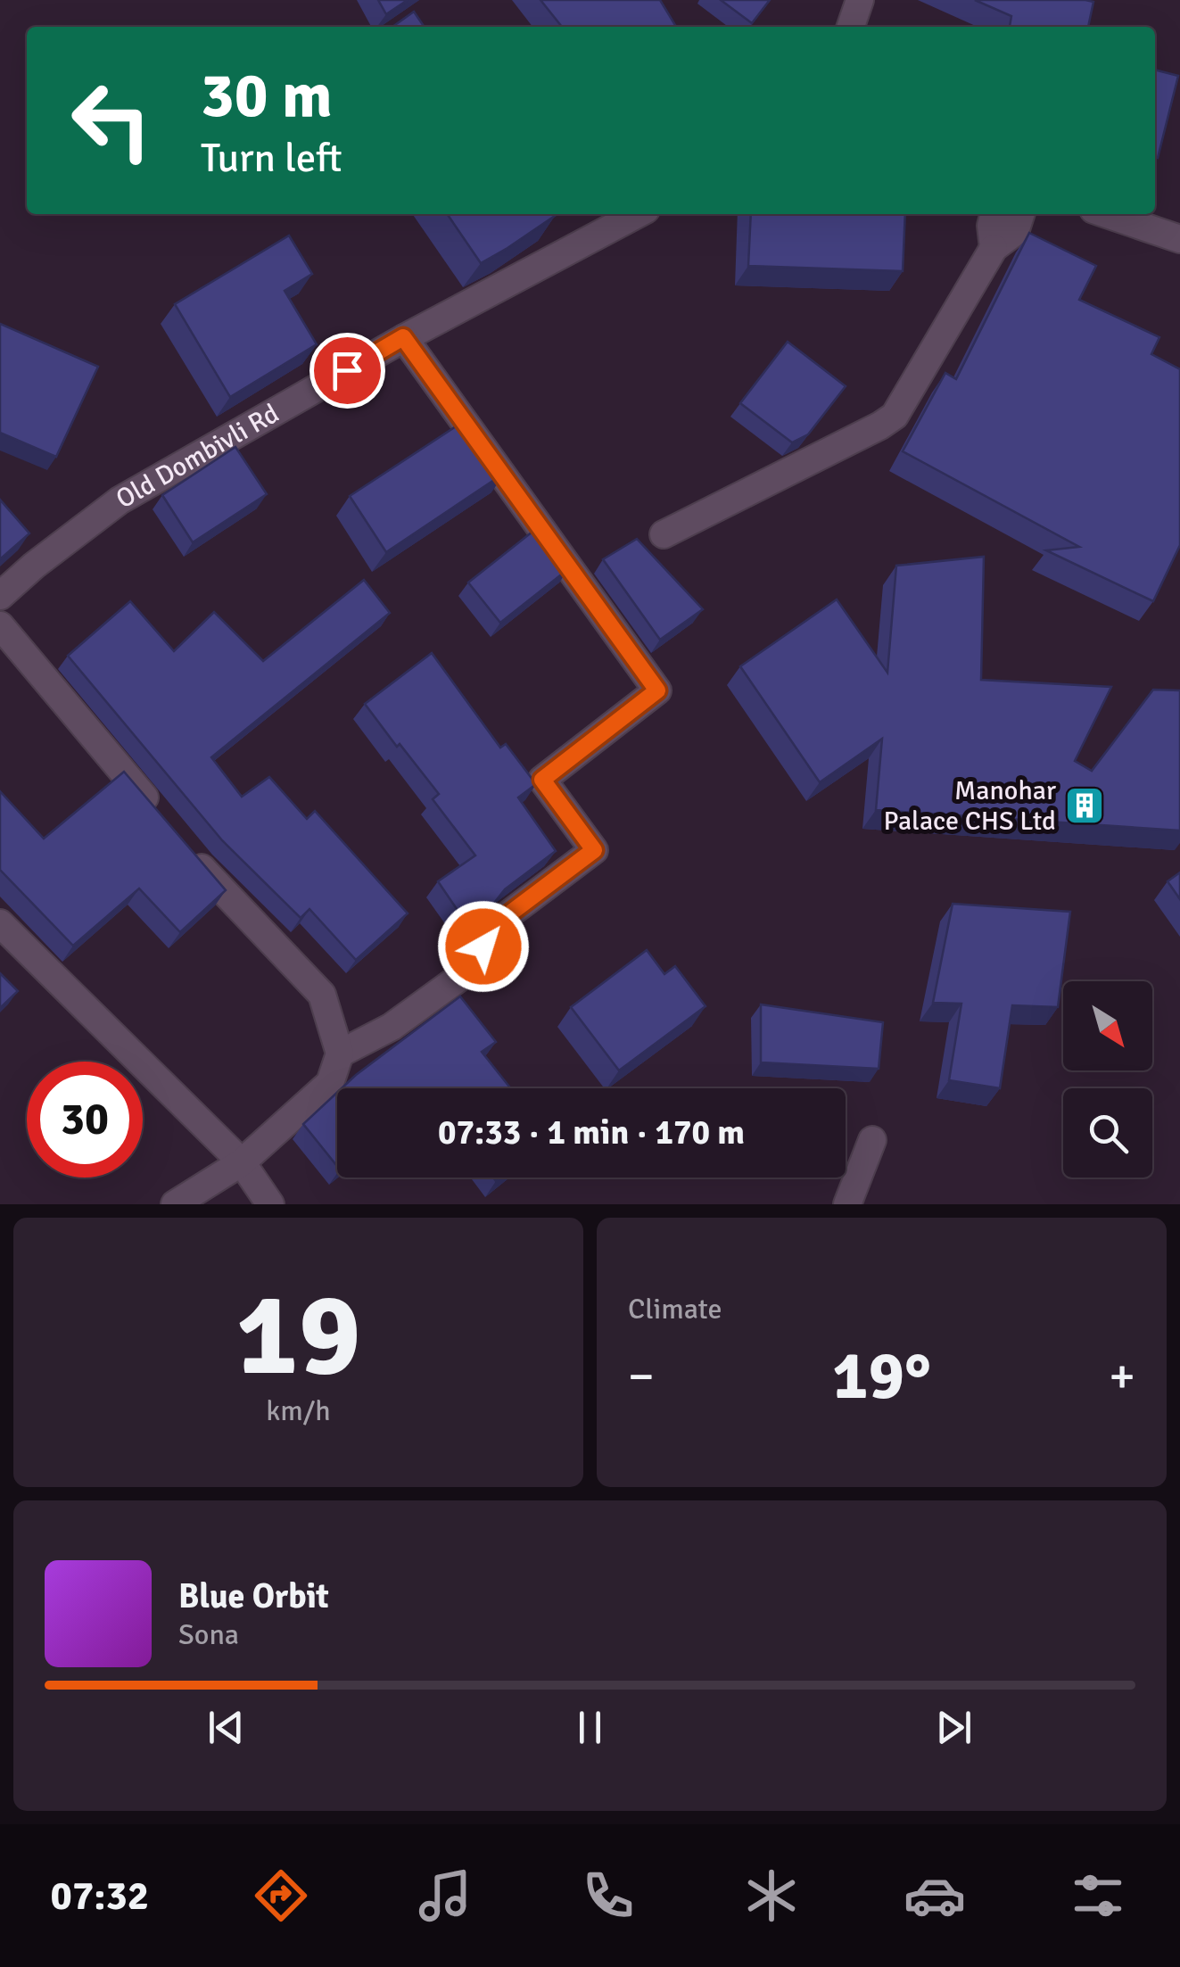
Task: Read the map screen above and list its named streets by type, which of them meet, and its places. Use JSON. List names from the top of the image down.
{
  "streets": {
    "street": ["Old Dombivli Rd"]
  },
  "places": {
    "building": ["Manohar Palace CHS Ltd"]
  },
  "north": "bottom right",
  "page": {
    "turn": ["30 m", "Turn left"],
    "limit": "30",
    "trip": "07:33 · 1 min · 170 m",
    "tile": [
      ["19", "km/h"],
      "Climate"
    ],
    "heat": ["−", "19°", "+"],
    "song": ["Blue Orbit", "Sona"],
    "tabs": "07:32"
  }
}
